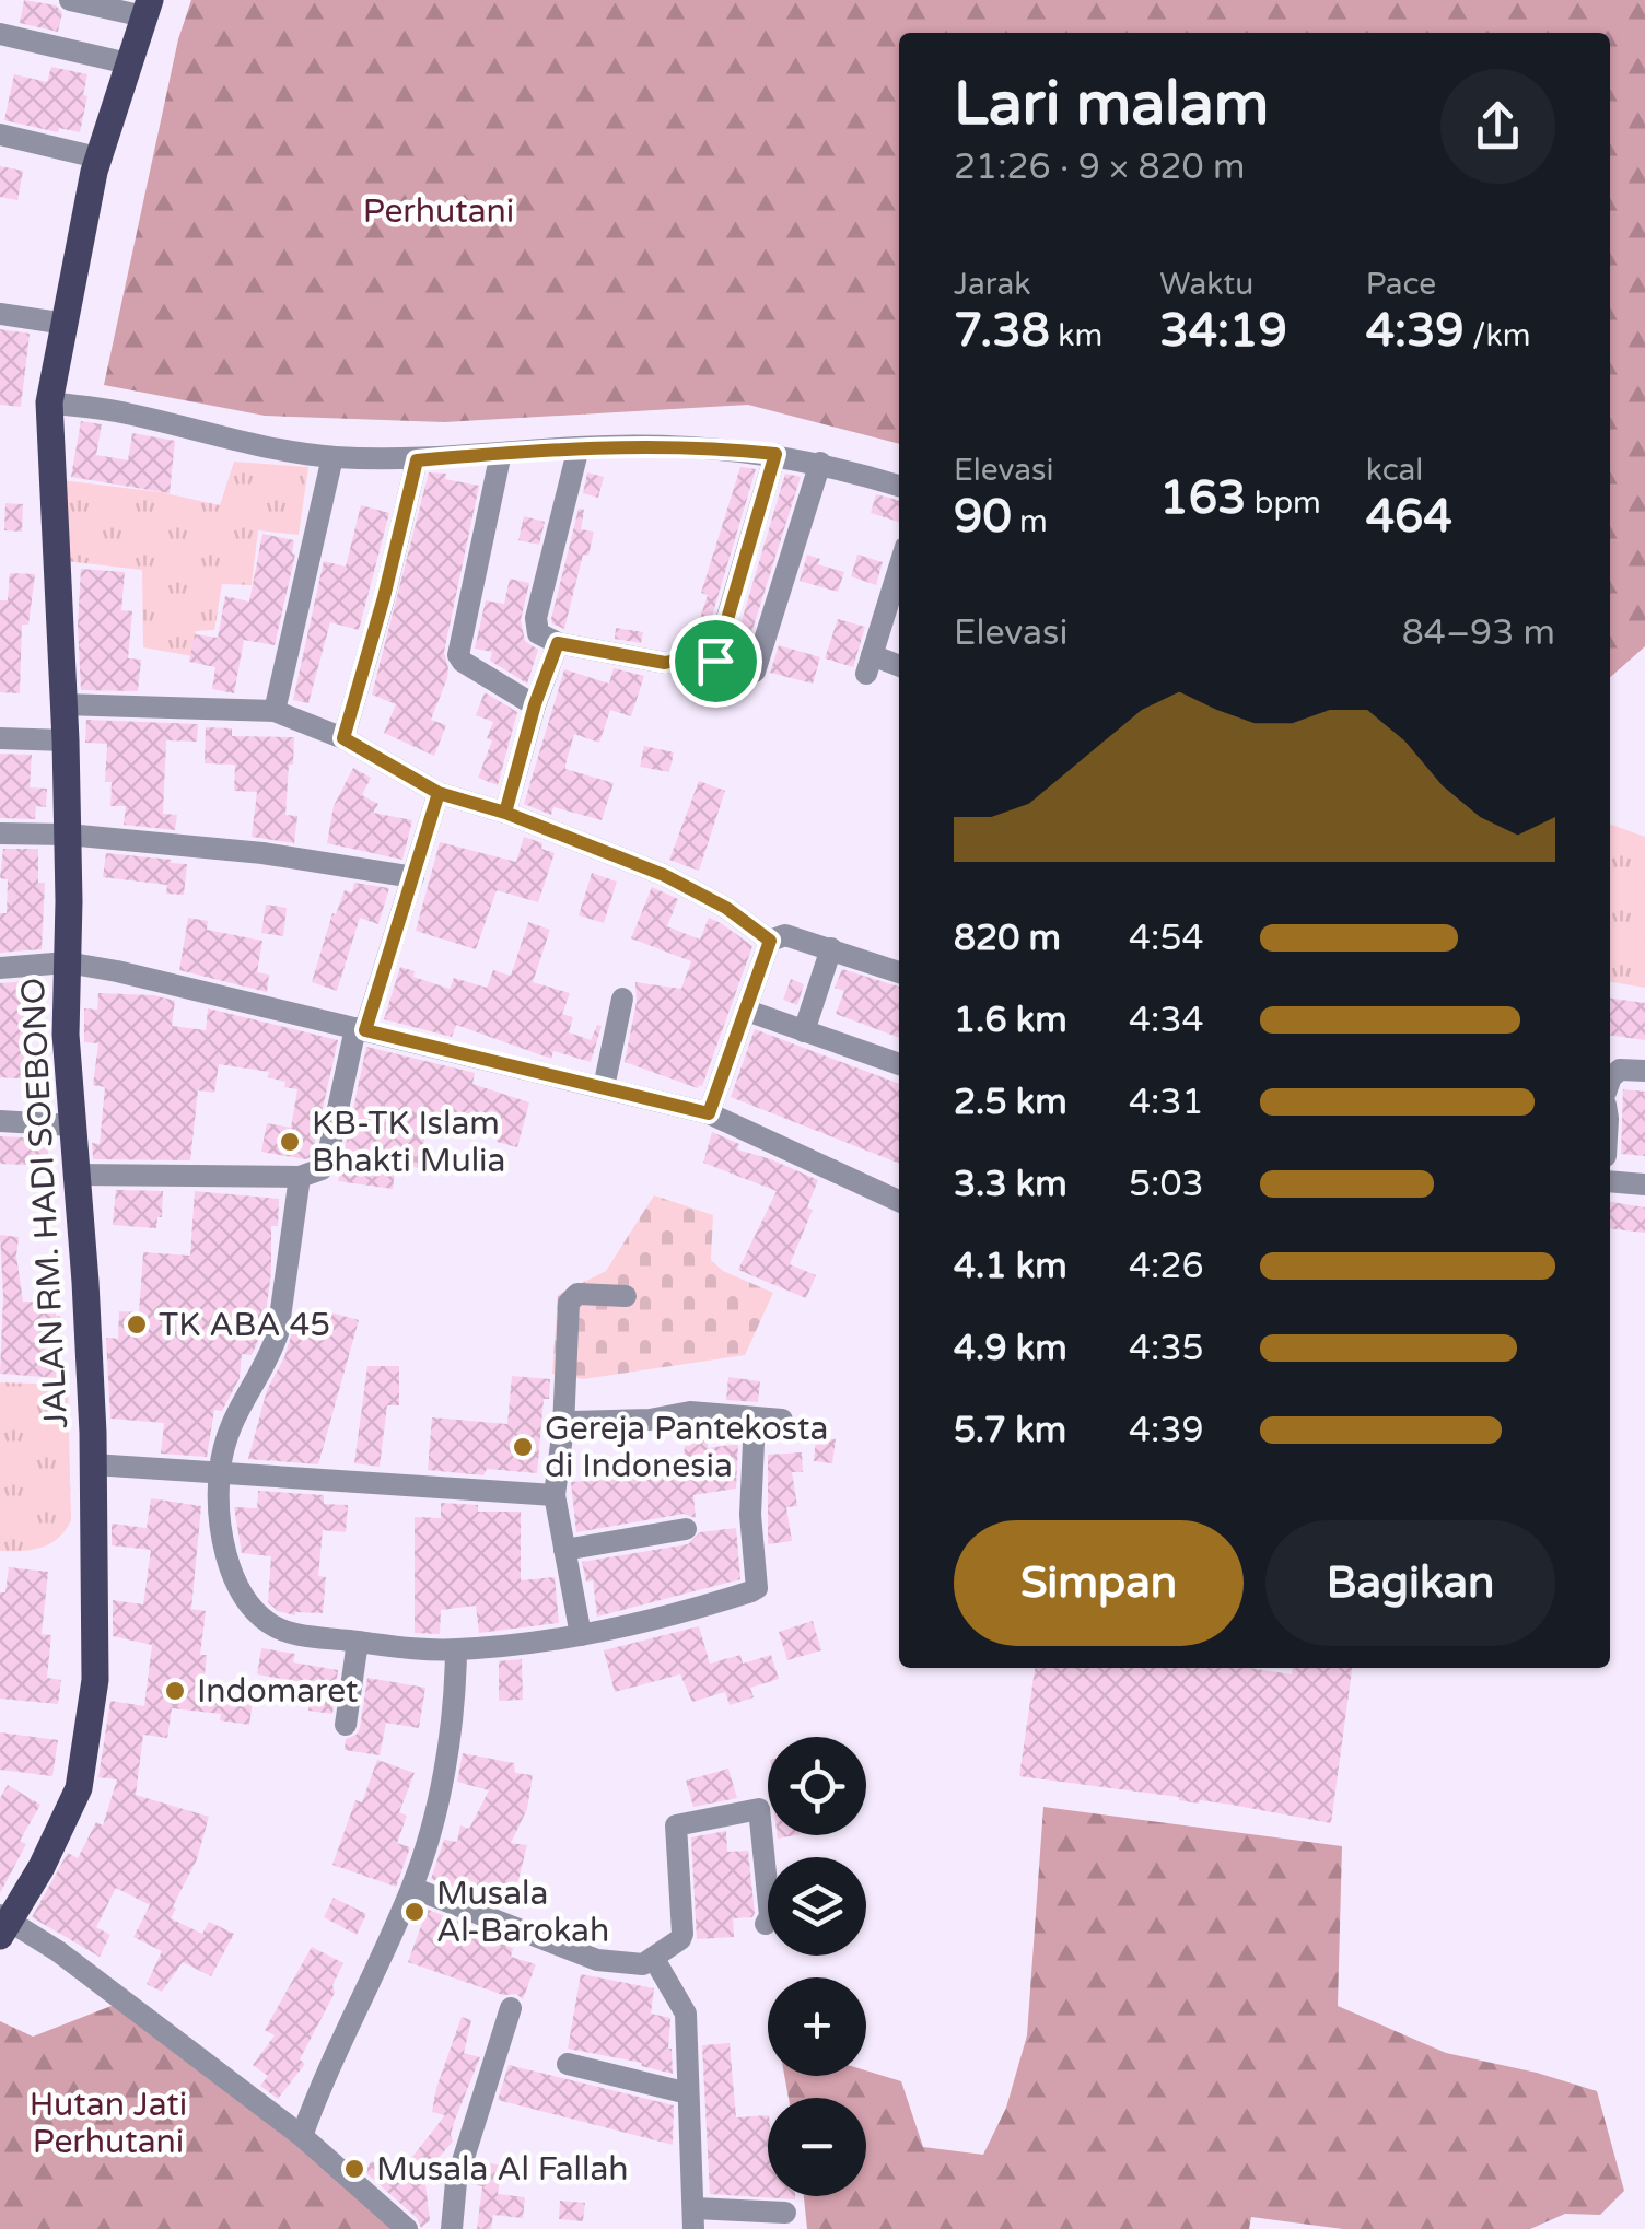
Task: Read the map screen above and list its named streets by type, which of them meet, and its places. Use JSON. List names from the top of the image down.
{
  "streets": {
    "main road": ["JALAN RM. HADI SOEBONO"]
  },
  "parks": ["Perhutani", "Hutan Jati Perhutani"],
  "places": [
    "KB-TK Islam Bhakti Mulia",
    "TK ABA 45",
    "Gereja Pantekosta di Indonesia",
    "Indomaret",
    "Musala Al-Barokah",
    "Musala Al Fallah"
  ],
  "page": {
    "heading": ["Lari malam", "21:26 · 9 × 820 m"],
    "stats": [
      ["Jarak", "7.38 km"],
      ["Waktu", "34:19"],
      ["Pace", "4:39 /km"],
      ["Elevasi", "90 m"],
      ["163 bpm"],
      ["kcal", "464"]
    ],
    "chart": ["Elevasi", "84–93 m"],
    "list": [
      {
        "name": "820 m",
        "note": "4:54"
      },
      {
        "name": "1.6 km",
        "note": "4:34"
      },
      {
        "name": "2.5 km",
        "note": "4:31"
      },
      {
        "name": "3.3 km",
        "note": "5:03"
      },
      {
        "name": "4.1 km",
        "note": "4:26"
      },
      {
        "name": "4.9 km",
        "note": "4:35"
      },
      {
        "name": "5.7 km",
        "note": "4:39"
      }
    ],
    "buttons": ["Simpan", "Bagikan"],
    "map_buttons": ["+", "−"]
  }
}
